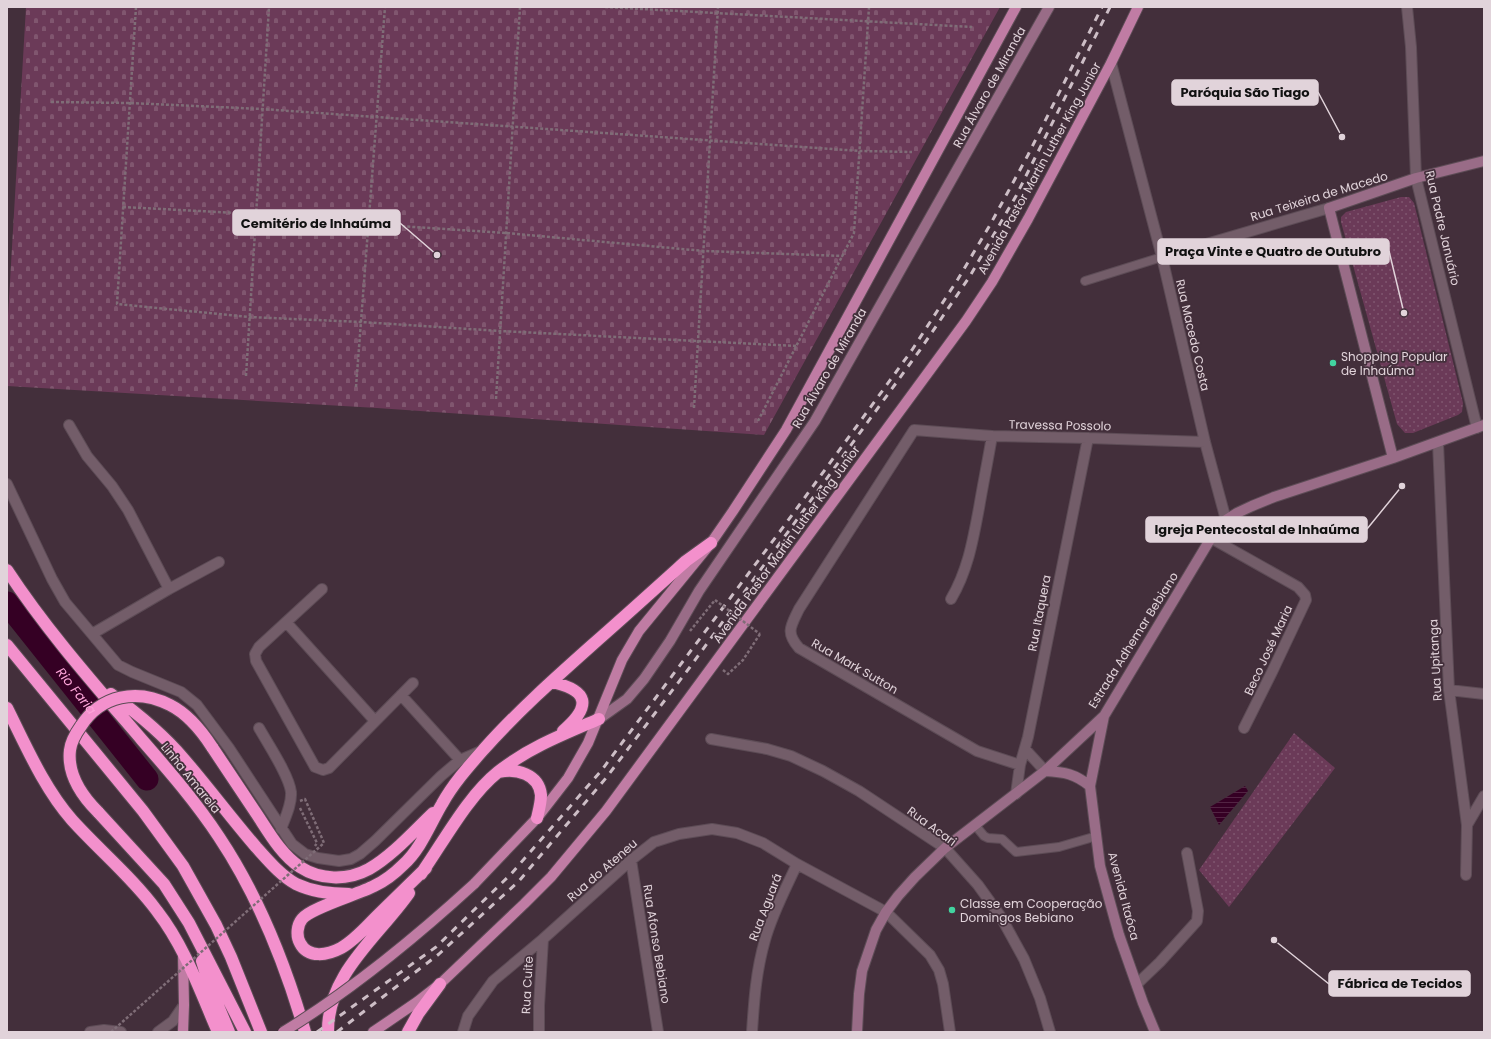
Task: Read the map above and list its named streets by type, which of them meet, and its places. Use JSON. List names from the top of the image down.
{
  "streets": {
    "highway": ["Linha Amarela"],
    "main road": [
      "Rua Álvaro de Miranda",
      "Avenida Pastor Martin Luther King Junior",
      "Rua Teixeira de Macedo",
      "Estrada Adhemar Bebiano",
      "Avenida Itaóca"
    ],
    "street": [
      "Rua Padre Januário",
      "Rua Macedo Costa",
      "Travessa Possolo",
      "Rua Itaquera",
      "Beco José Maria",
      "Rua Upitanga",
      "Rua Mark Sutton",
      "Rua Acari",
      "Rua do Ateneu",
      "Rua Aguará",
      "Rua Afonso Bebiano",
      "Rua Cuite"
    ]
  },
  "crossings": [
    ["Avenida Pastor Martin Luther King Junior", "Rua Macedo Costa"],
    ["Rua Teixeira de Macedo", "Rua Padre Januário"],
    ["Rua Teixeira de Macedo", "Rua Macedo Costa"],
    ["Rua Padre Januário", "Estrada Adhemar Bebiano"],
    ["Rua Macedo Costa", "Travessa Possolo"],
    ["Rua Macedo Costa", "Estrada Adhemar Bebiano"],
    ["Travessa Possolo", "Rua Itaquera"],
    ["Travessa Possolo", "Rua Mark Sutton"],
    ["Rua Itaquera", "Estrada Adhemar Bebiano"],
    ["Rua Itaquera", "Rua Mark Sutton"],
    ["Estrada Adhemar Bebiano", "Beco José Maria"],
    ["Estrada Adhemar Bebiano", "Rua Upitanga"],
    ["Estrada Adhemar Bebiano", "Rua Acari"],
    ["Estrada Adhemar Bebiano", "Rua do Ateneu"],
    ["Estrada Adhemar Bebiano", "Avenida Itaóca"],
    ["Rua do Ateneu", "Rua Aguará"],
    ["Rua do Ateneu", "Rua Afonso Bebiano"],
    ["Rua do Ateneu", "Rua Cuite"]
  ],
  "water": ["Rio Faria"],
  "places": [
    "Paróquia São Tiago",
    "Cemitério de Inhaúma",
    "Praça Vinte e Quatro de Outubro",
    "Shopping Popular de Inhaúma",
    "Igreja Pentecostal de Inhaúma",
    "Classe em Cooperação Domingos Bebiano",
    "Fábrica de Tecidos"
  ]
}
